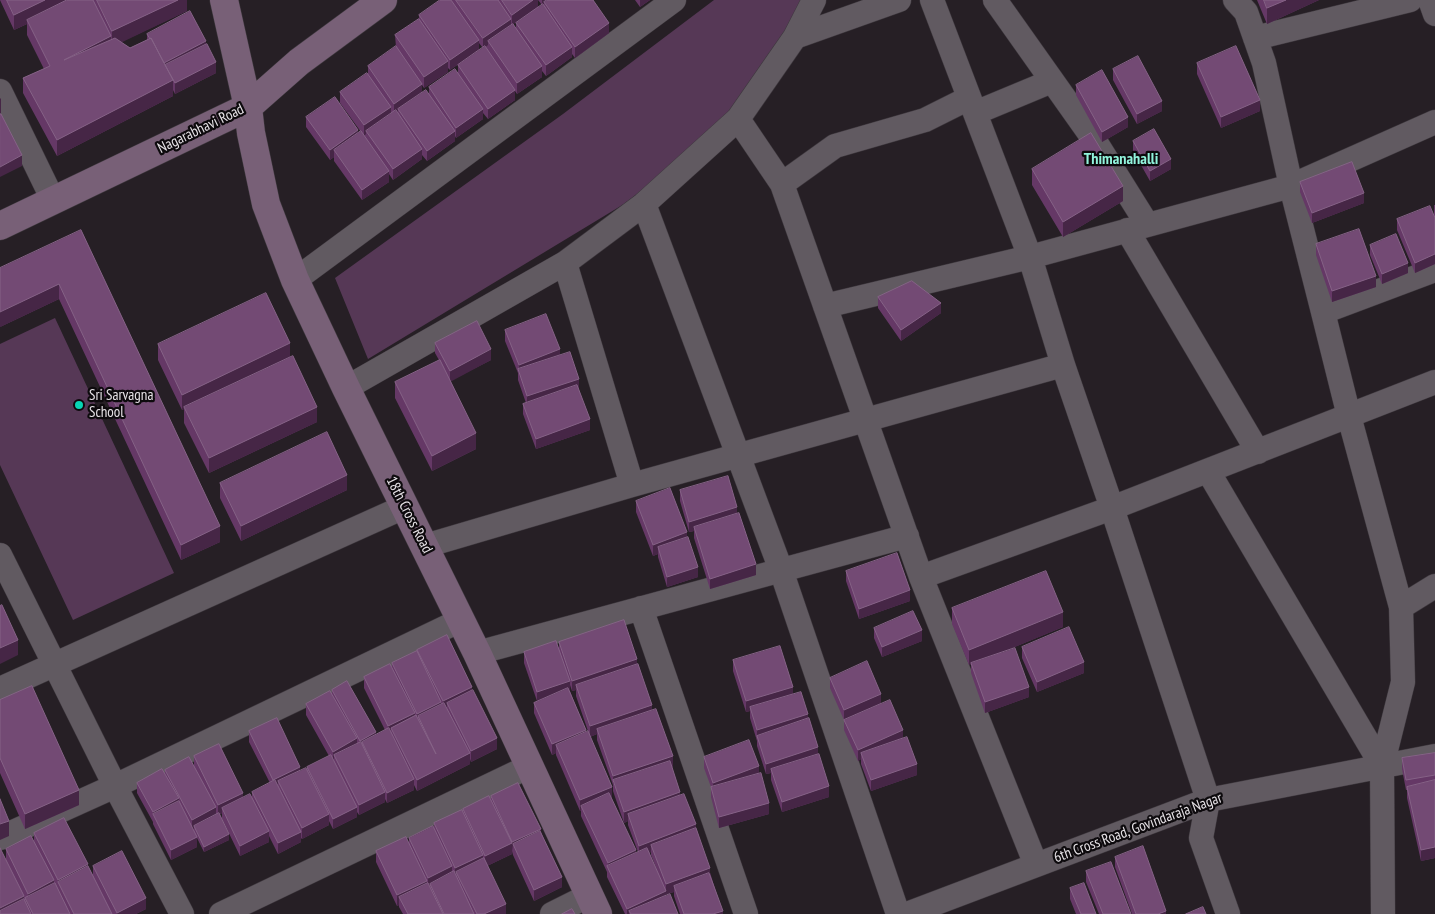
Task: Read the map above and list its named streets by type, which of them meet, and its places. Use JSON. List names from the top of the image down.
{
  "streets": {
    "street": ["Nagarabhavi Road", "18th Cross Road", "6th Cross Road, Govindaraja Nagar"]
  },
  "crossings": [
    ["Nagarabhavi Road", "18th Cross Road"]
  ],
  "districts": ["Thimanahalli"],
  "places": ["Sri Sarvagna School"]
}
